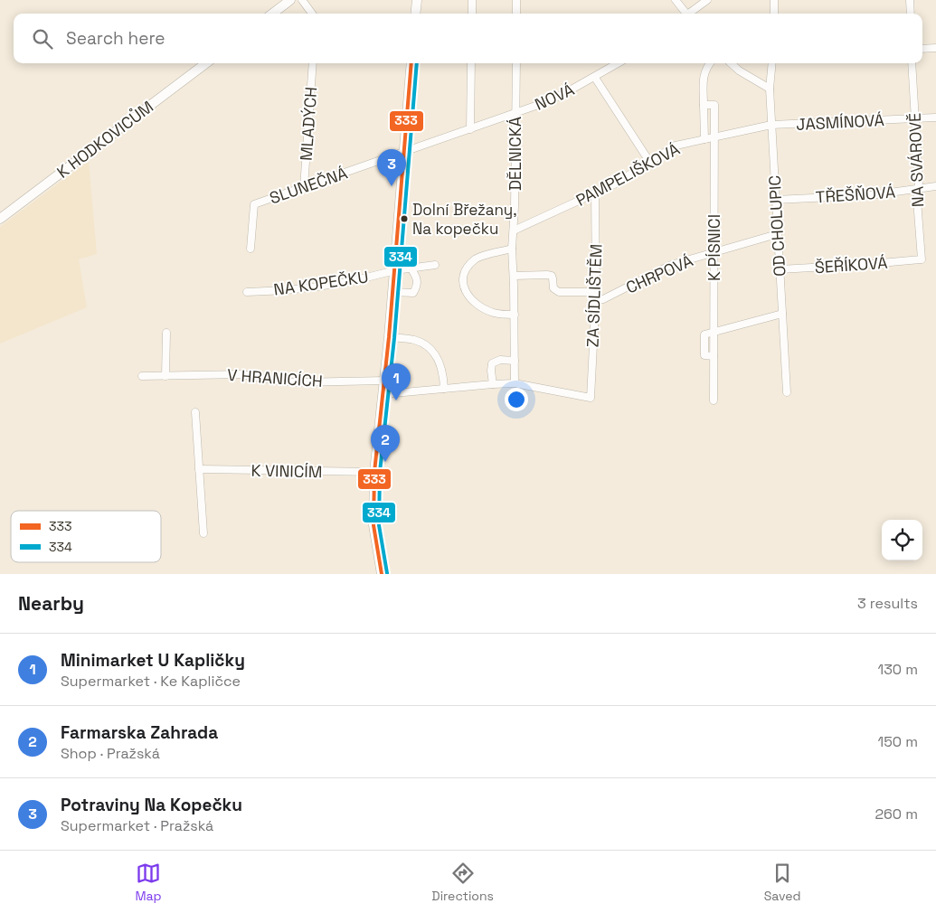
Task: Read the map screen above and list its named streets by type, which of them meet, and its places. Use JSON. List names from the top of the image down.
{
  "streets": {
    "street": [
      "NOVÁ",
      "JASMÍNOVÁ",
      "MLADÝCH",
      "K HODKOVICŮM",
      "DĚLNICKÁ",
      "NA SVÁROVĚ",
      "PAMPELIŠKOVÁ",
      "SLUNEČNÁ",
      "TŘEŠŇOVÁ",
      "OD CHOLUPIC",
      "K PÍSNICI",
      "ŠEŘÍKOVÁ",
      "CHRPOVÁ",
      "NA KOPEČKU",
      "ZA SÍDLIŠTĚM",
      "V HRANICÍCH",
      "K VINICÍM"
    ]
  },
  "crossings": [
    ["NOVÁ", "DĚLNICKÁ"],
    ["NOVÁ", "SLUNEČNÁ"],
    ["JASMÍNOVÁ", "NA SVÁROVĚ"],
    ["JASMÍNOVÁ", "PAMPELIŠKOVÁ"],
    ["JASMÍNOVÁ", "OD CHOLUPIC"],
    ["MLADÝCH", "SLUNEČNÁ"],
    ["DĚLNICKÁ", "PAMPELIŠKOVÁ"],
    ["DĚLNICKÁ", "ZA SÍDLIŠTĚM"],
    ["NA SVÁROVĚ", "TŘEŠŇOVÁ"],
    ["NA SVÁROVĚ", "ŠEŘÍKOVÁ"],
    ["PAMPELIŠKOVÁ", "OD CHOLUPIC"],
    ["PAMPELIŠKOVÁ", "K PÍSNICI"],
    ["PAMPELIŠKOVÁ", "ZA SÍDLIŠTĚM"],
    ["TŘEŠŇOVÁ", "OD CHOLUPIC"],
    ["OD CHOLUPIC", "ŠEŘÍKOVÁ"],
    ["OD CHOLUPIC", "CHRPOVÁ"],
    ["K PÍSNICI", "CHRPOVÁ"],
    ["CHRPOVÁ", "ZA SÍDLIŠTĚM"]
  ],
  "places": ["Dolní Břežany, Na kopečku"],
  "lines": ["transit line 333", "transit line 334"],
  "legend": ["333", "334"],
  "page": {
    "search": "Search here",
    "pins": ["3", "1", "2"],
    "heading": ["Nearby", "3 results"],
    "list": [
      {
        "mark": "1",
        "name": "Minimarket U Kapličky",
        "note": "Supermarket · Ke Kapličce",
        "value": "130 m"
      },
      {
        "mark": "2",
        "name": "Farmarska Zahrada",
        "note": "Shop · Pražská",
        "value": "150 m"
      },
      {
        "mark": "3",
        "name": "Potraviny Na Kopečku",
        "note": "Supermarket · Pražská",
        "value": "260 m"
      }
    ],
    "nav": ["Map", "Directions", "Saved"]
  }
}
